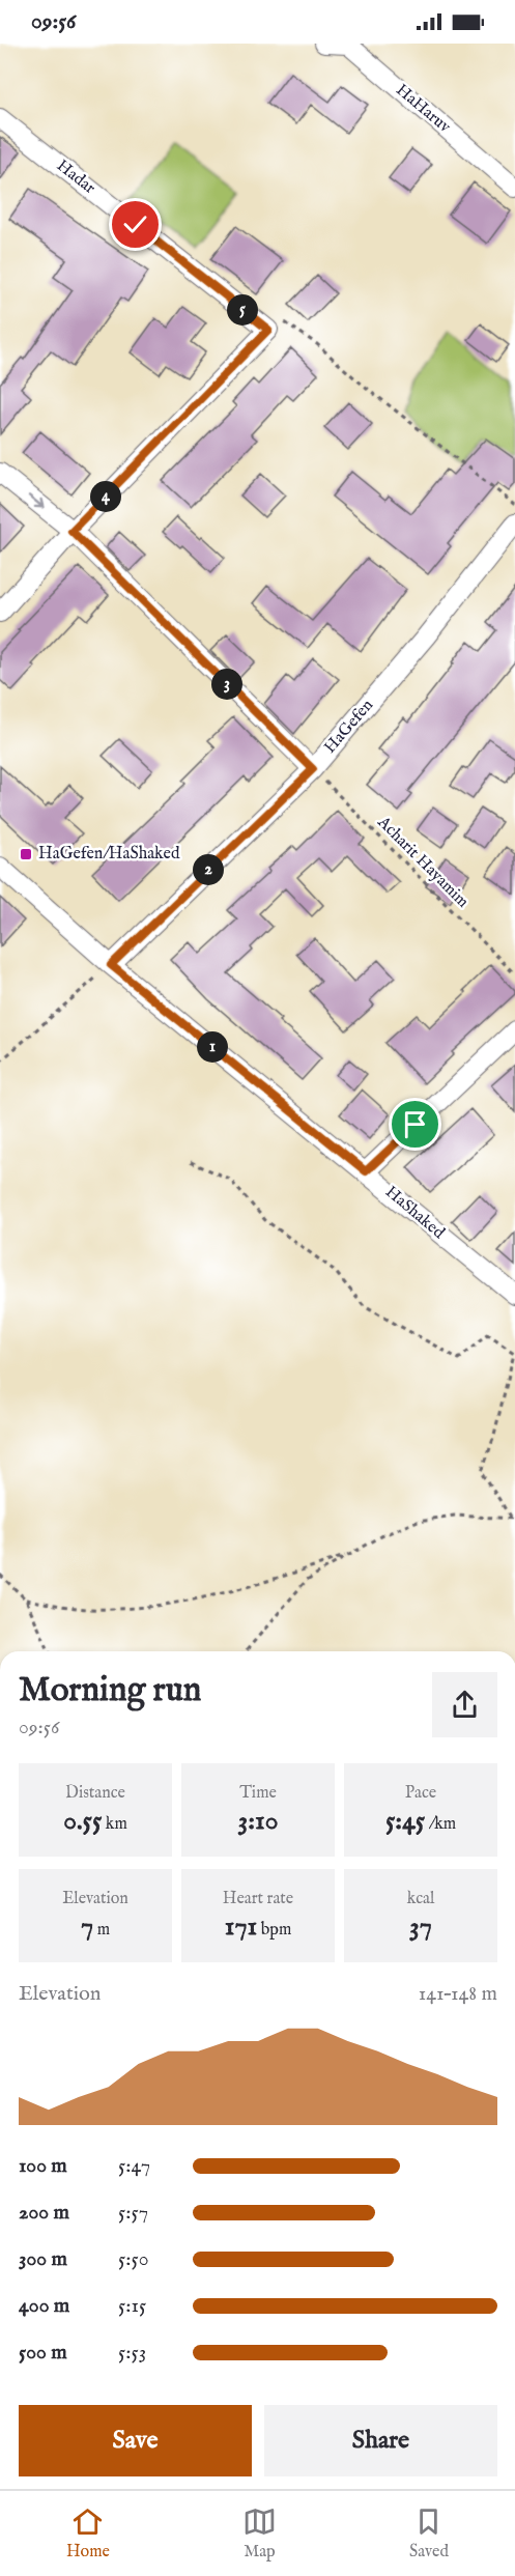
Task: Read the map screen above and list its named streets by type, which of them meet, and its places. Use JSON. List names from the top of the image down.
{
  "streets": {
    "street": [
      "HaHaruv",
      "Hadar",
      "HaGefen",
      "HaShaked"
    ],
    "path": ["Acharit Hayamim"]
  },
  "crossings": [
    ["HaGefen", "Acharit Hayamim"],
    ["HaGefen", "HaShaked"]
  ],
  "places": {
    "transit": ["HaGefen/HaShaked"]
  },
  "page": {
    "status": "09:56",
    "pins": [
      "5",
      "4",
      "3",
      "2",
      "1"
    ],
    "heading": ["Morning run", "09:56"],
    "stats": [
      ["Distance", "0.55 km"],
      ["Time", "3:10"],
      ["Pace", "5:45 /km"],
      ["Elevation", "7 m"],
      ["Heart rate", "171 bpm"],
      ["kcal", "37"]
    ],
    "chart": ["Elevation", "141–148 m"],
    "list": [
      {
        "name": "100 m",
        "note": "5:47"
      },
      {
        "name": "200 m",
        "note": "5:57"
      },
      {
        "name": "300 m",
        "note": "5:50"
      },
      {
        "name": "400 m",
        "note": "5:15"
      },
      {
        "name": "500 m",
        "note": "5:53"
      }
    ],
    "buttons": ["Save", "Share"],
    "tabs": ["Home", "Map", "Saved"]
  }
}
